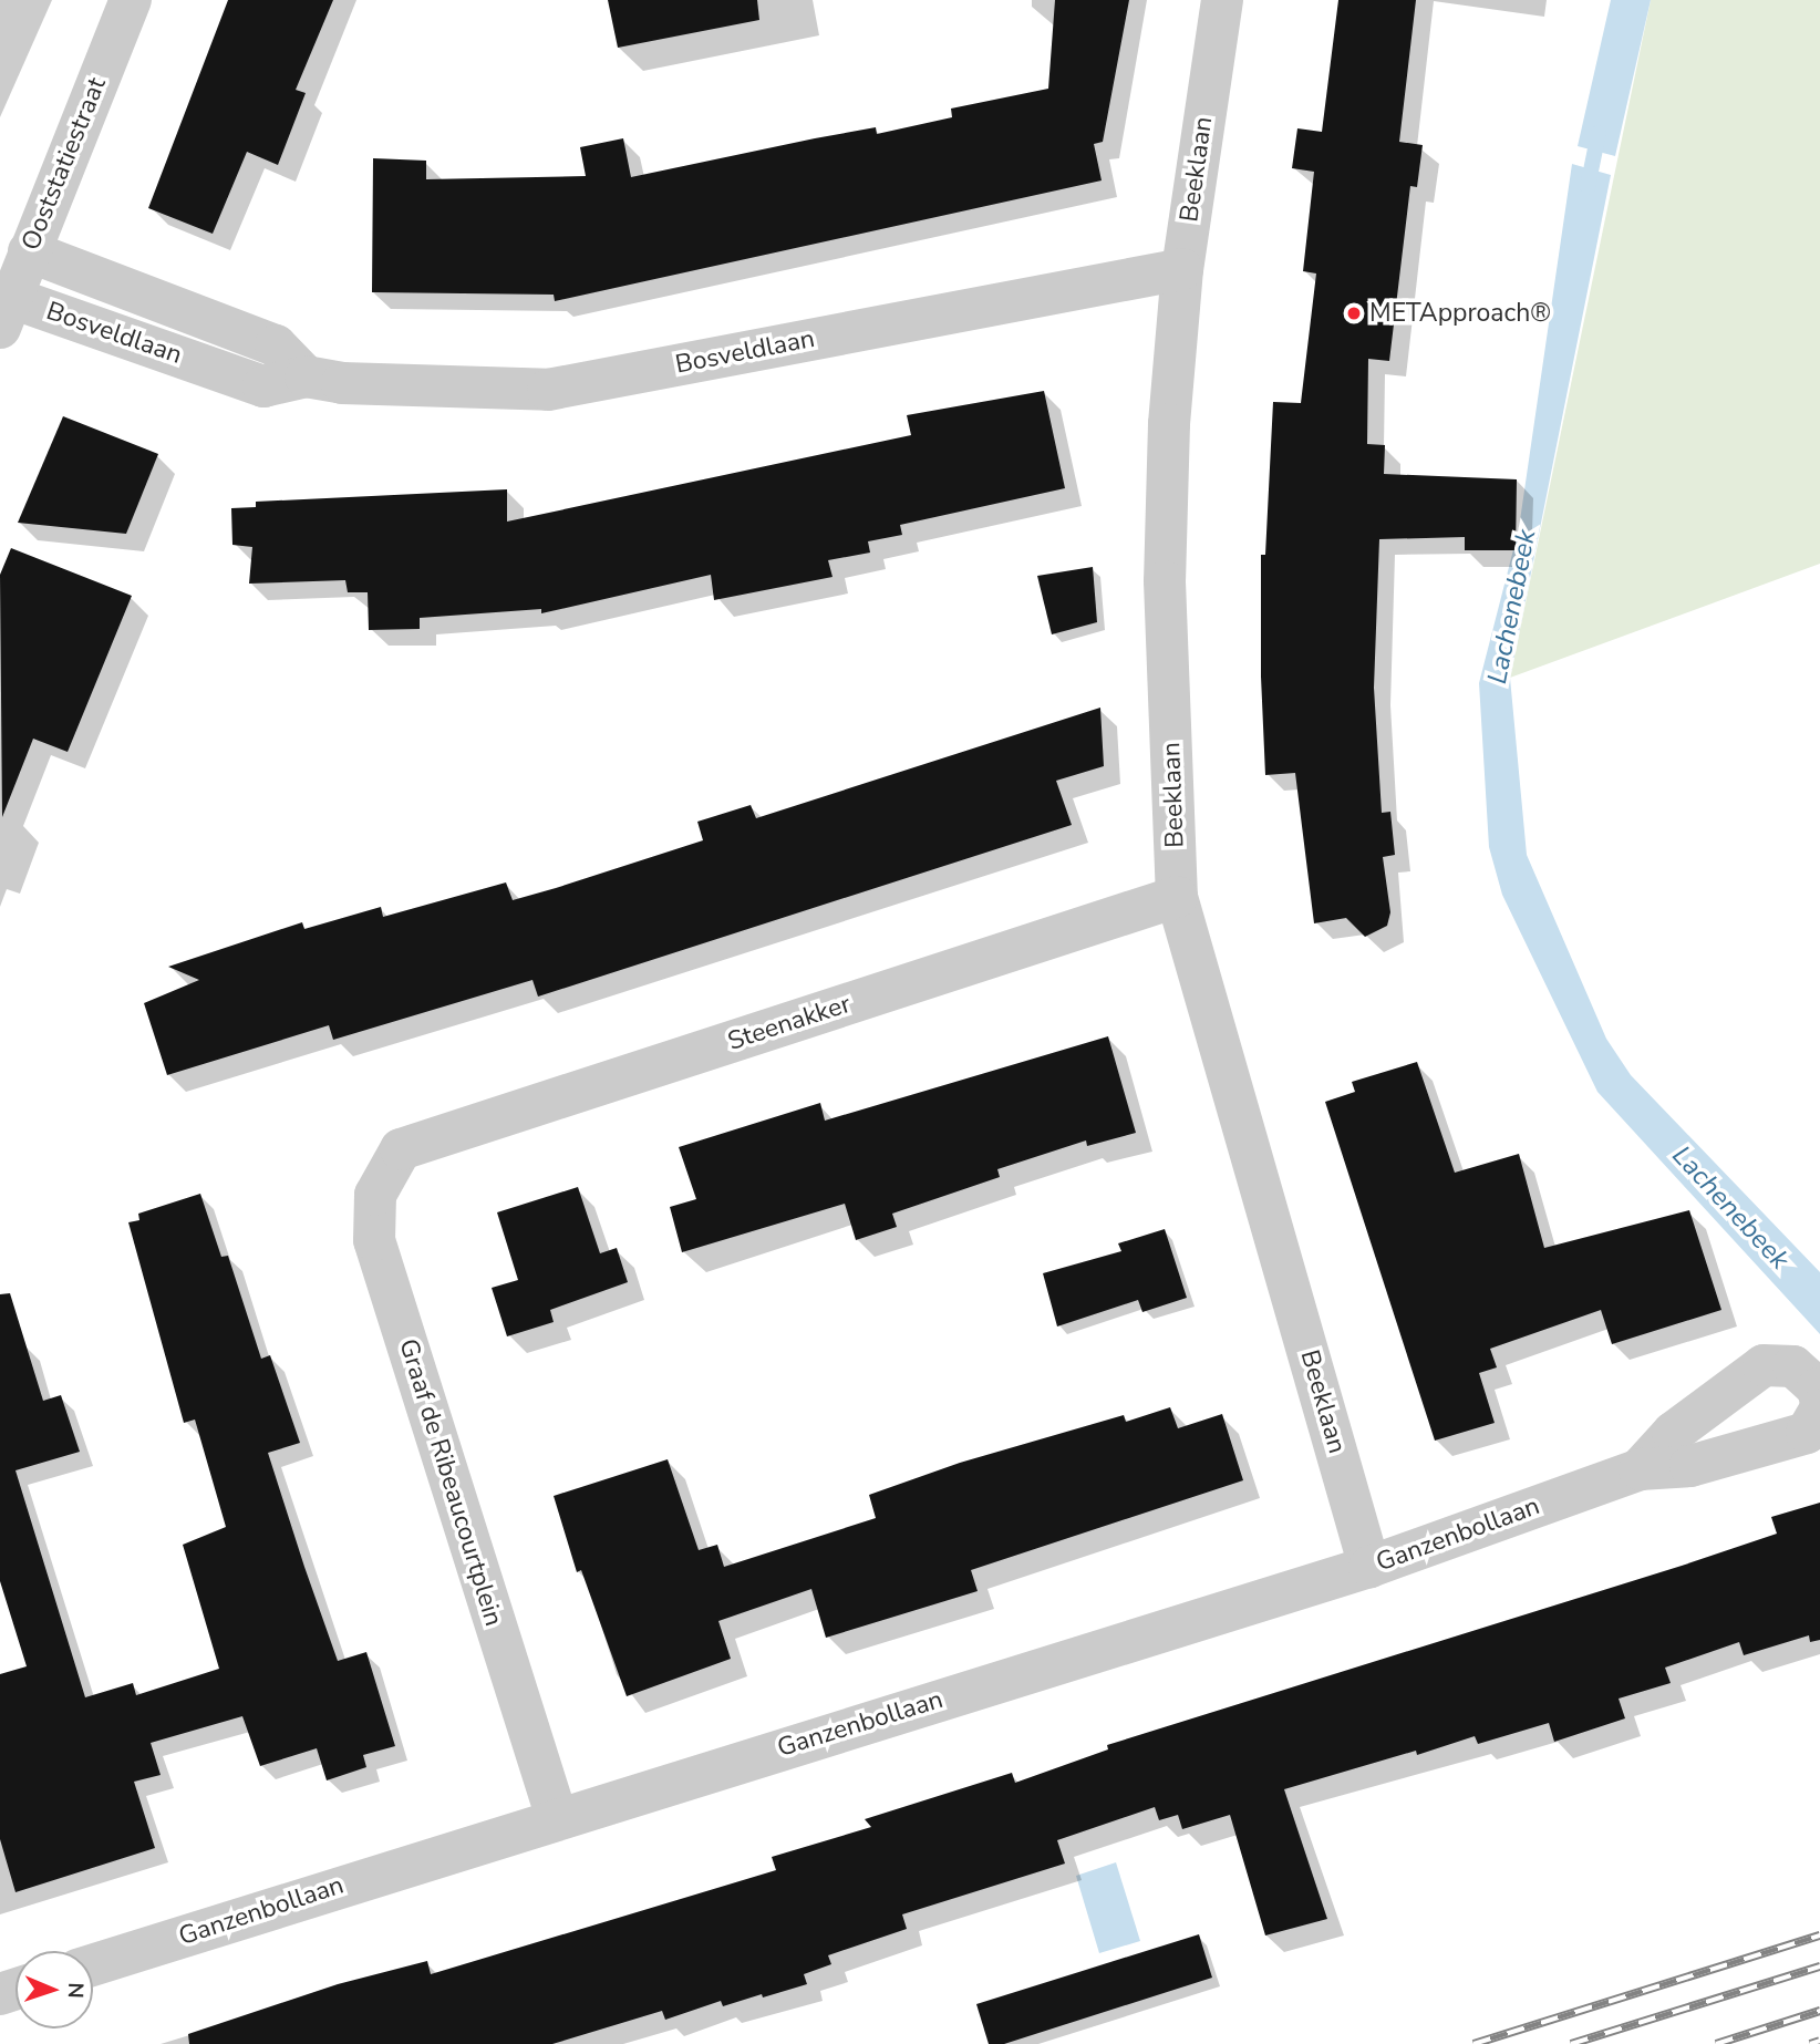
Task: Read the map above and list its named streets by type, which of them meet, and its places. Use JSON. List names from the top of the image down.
{
  "streets": {
    "street": [
      "Ooststatiestraat",
      "Beeklaan",
      "Bosveldlaan",
      "Steenakker",
      "Graaf de Ribeaucourtplein",
      "Ganzenbollaan"
    ]
  },
  "crossings": [
    ["Ooststatiestraat", "Bosveldlaan"],
    ["Beeklaan", "Bosveldlaan"],
    ["Beeklaan", "Steenakker"],
    ["Beeklaan", "Ganzenbollaan"],
    ["Steenakker", "Graaf de Ribeaucourtplein"],
    ["Graaf de Ribeaucourtplein", "Ganzenbollaan"]
  ],
  "water": ["Lachenebeek"],
  "places": ["METApproach®"],
  "north": "right"
}
